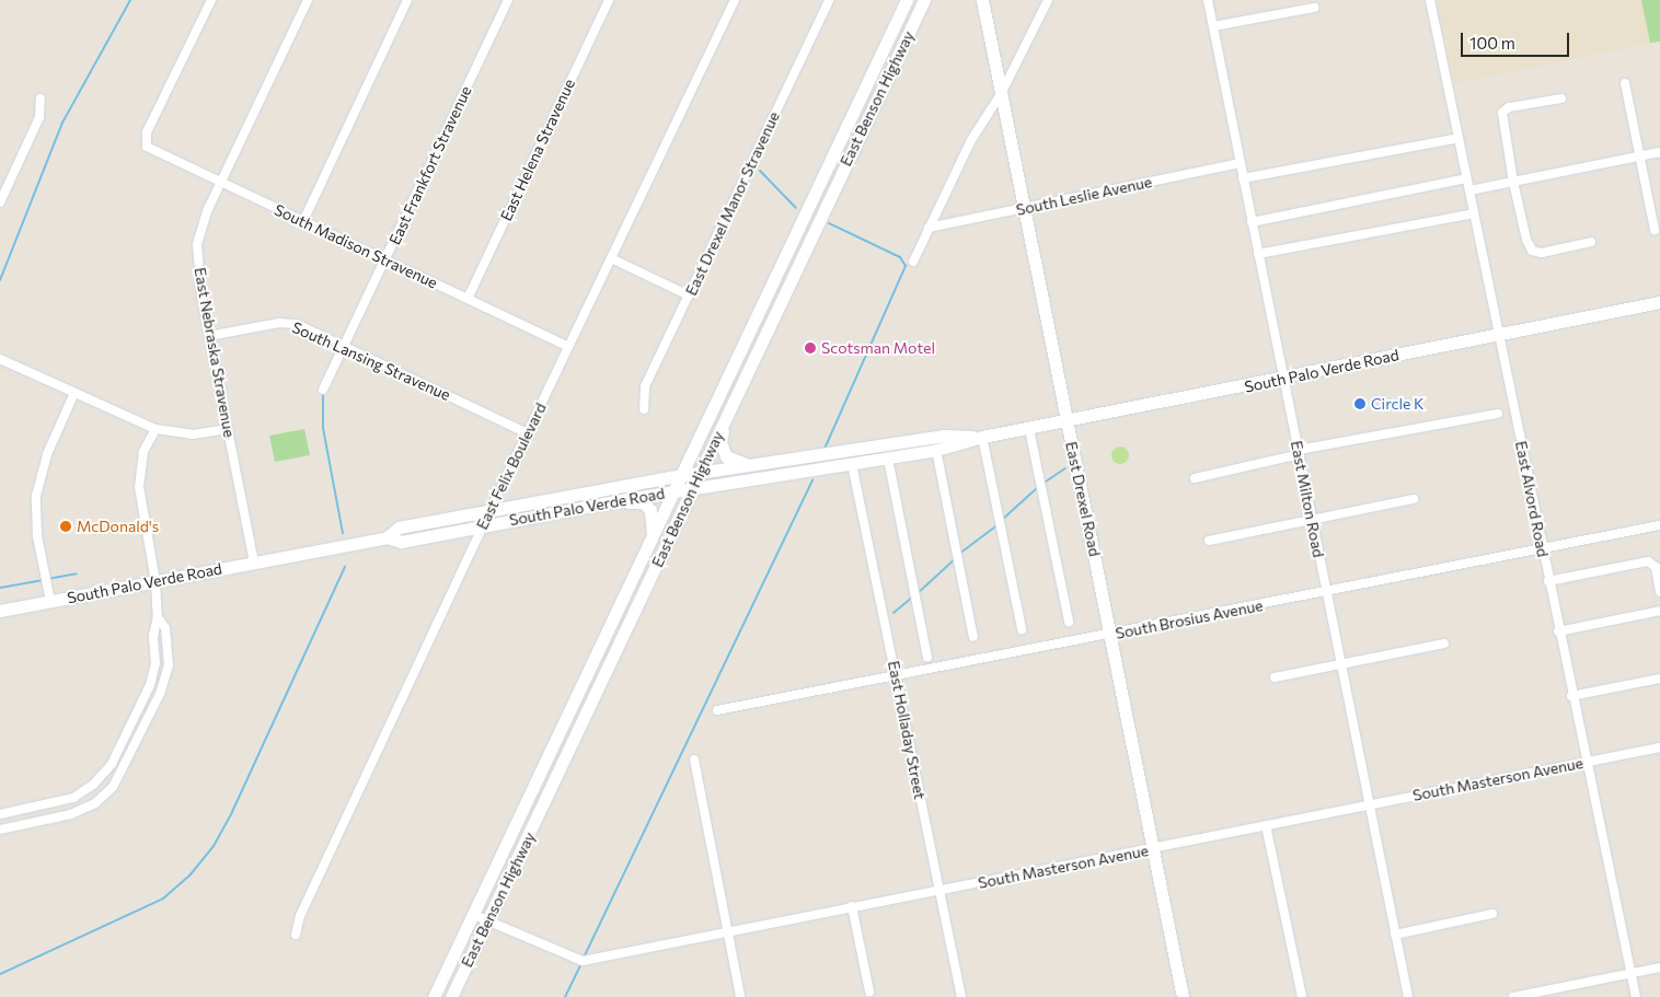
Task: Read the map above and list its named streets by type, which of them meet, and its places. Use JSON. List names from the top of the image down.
{
  "streets": {
    "main road": ["East Benson Highway", "South Palo Verde Road", "East Drexel Road"],
    "street": [
      "East Helena Stravenue",
      "East Frankfort Stravenue",
      "South Leslie Avenue",
      "East Drexel Manor Stravenue",
      "South Madison Stravenue",
      "East Nebraska Stravenue",
      "South Lansing Stravenue",
      "East Felix Boulevard",
      "East Milton Road",
      "East Alvord Road",
      "South Brosius Avenue",
      "East Holladay Street",
      "South Masterson Avenue"
    ]
  },
  "crossings": [
    ["East Benson Highway", "South Palo Verde Road"],
    ["East Benson Highway", "South Masterson Avenue"],
    ["East Helena Stravenue", "South Madison Stravenue"],
    ["East Frankfort Stravenue", "South Madison Stravenue"],
    ["East Frankfort Stravenue", "South Lansing Stravenue"],
    ["South Leslie Avenue", "East Drexel Road"],
    ["South Leslie Avenue", "East Milton Road"],
    ["South Madison Stravenue", "East Nebraska Stravenue"],
    ["South Madison Stravenue", "East Felix Boulevard"],
    ["East Nebraska Stravenue", "South Lansing Stravenue"],
    ["East Nebraska Stravenue", "South Palo Verde Road"],
    ["South Lansing Stravenue", "East Felix Boulevard"],
    ["South Palo Verde Road", "East Felix Boulevard"],
    ["South Palo Verde Road", "East Drexel Road"],
    ["South Palo Verde Road", "East Milton Road"],
    ["South Palo Verde Road", "East Alvord Road"],
    ["South Palo Verde Road", "East Holladay Street"],
    ["East Drexel Road", "South Brosius Avenue"],
    ["East Drexel Road", "South Masterson Avenue"],
    ["East Milton Road", "South Brosius Avenue"],
    ["East Milton Road", "South Masterson Avenue"],
    ["East Alvord Road", "South Brosius Avenue"],
    ["East Alvord Road", "South Masterson Avenue"],
    ["South Brosius Avenue", "East Holladay Street"],
    ["East Holladay Street", "South Masterson Avenue"]
  ],
  "places": ["Scotsman Motel", "Circle K", "McDonald's"],
  "scale_bar": "100 m"
}
